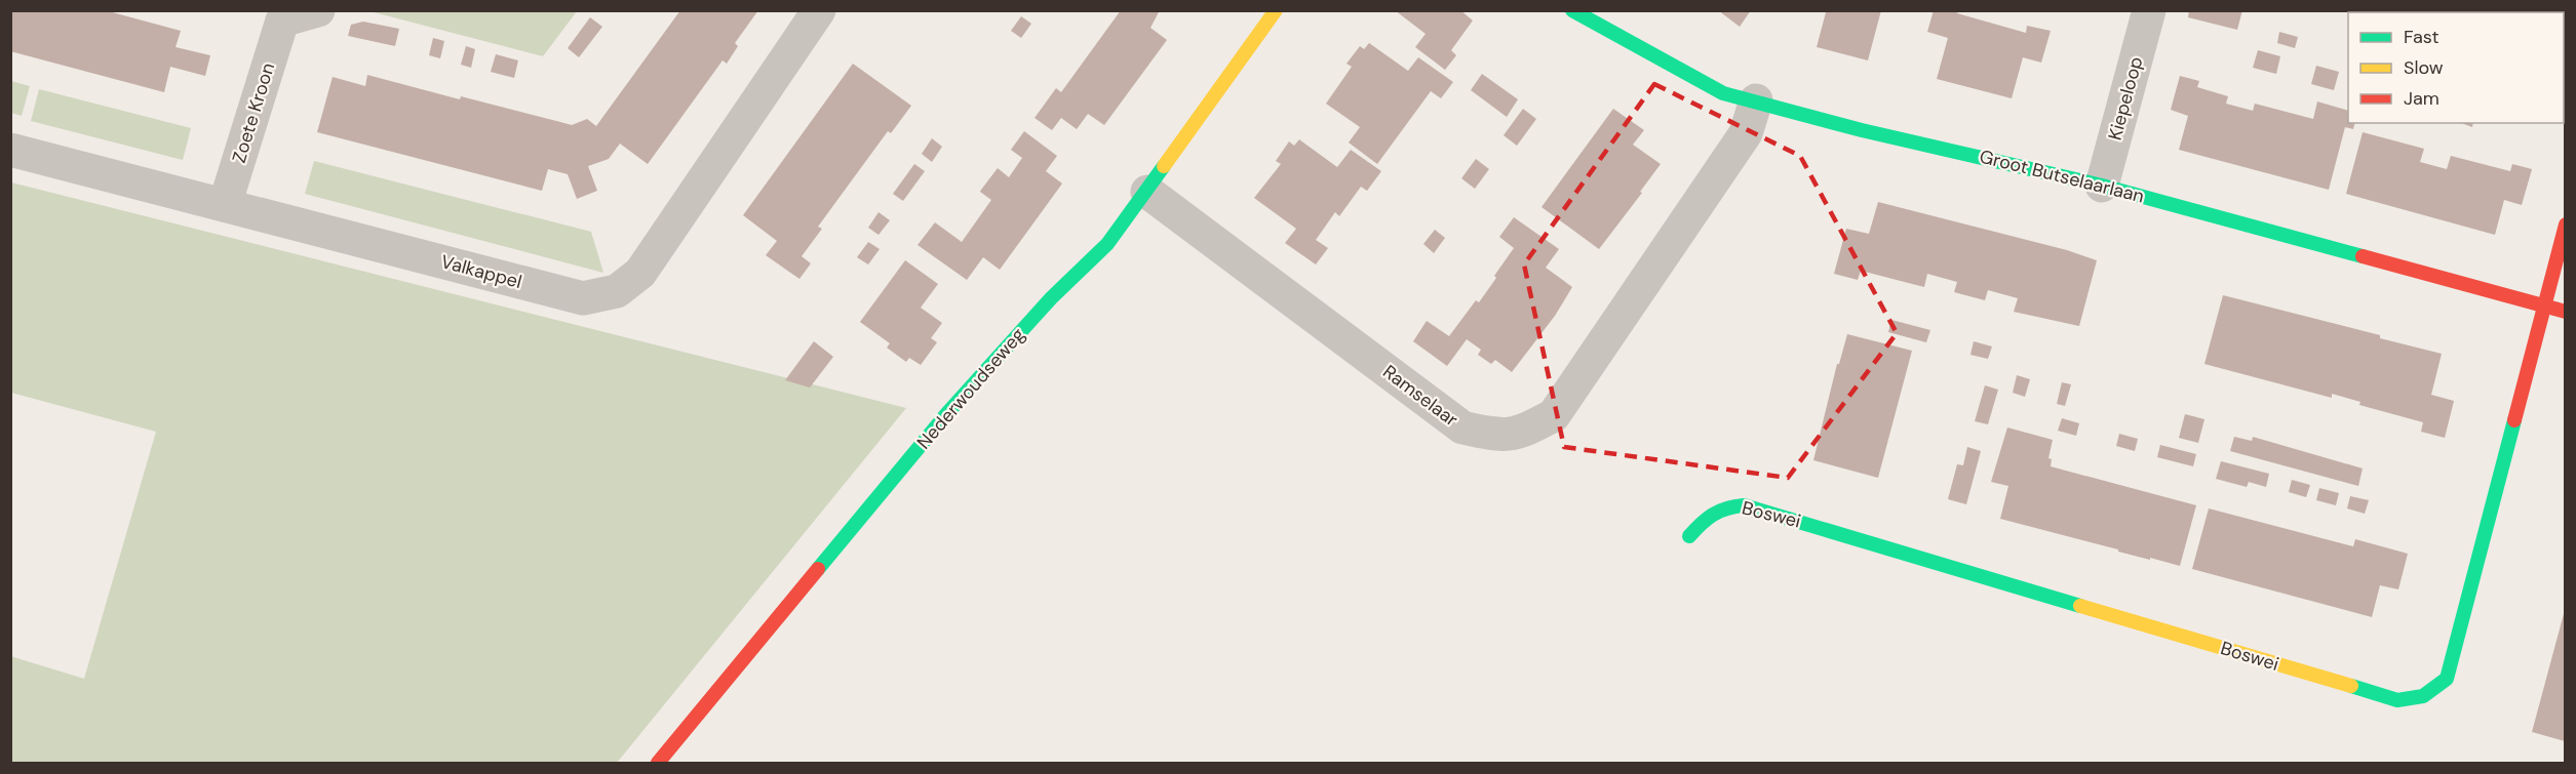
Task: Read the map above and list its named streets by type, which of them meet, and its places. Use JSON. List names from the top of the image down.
{
  "streets": {
    "street": [
      "Kiepeloop",
      "Zoete Kroon",
      "Groot Butselaarlaan",
      "Valkappel",
      "Nederwoudseweg",
      "Ramselaar",
      "Boswei"
    ]
  },
  "crossings": [
    ["Kiepeloop", "Groot Butselaarlaan"],
    ["Zoete Kroon", "Valkappel"],
    ["Groot Butselaarlaan", "Ramselaar"],
    ["Groot Butselaarlaan", "Boswei"],
    ["Nederwoudseweg", "Ramselaar"]
  ],
  "legend": ["Fast", "Slow", "Jam"]
}
